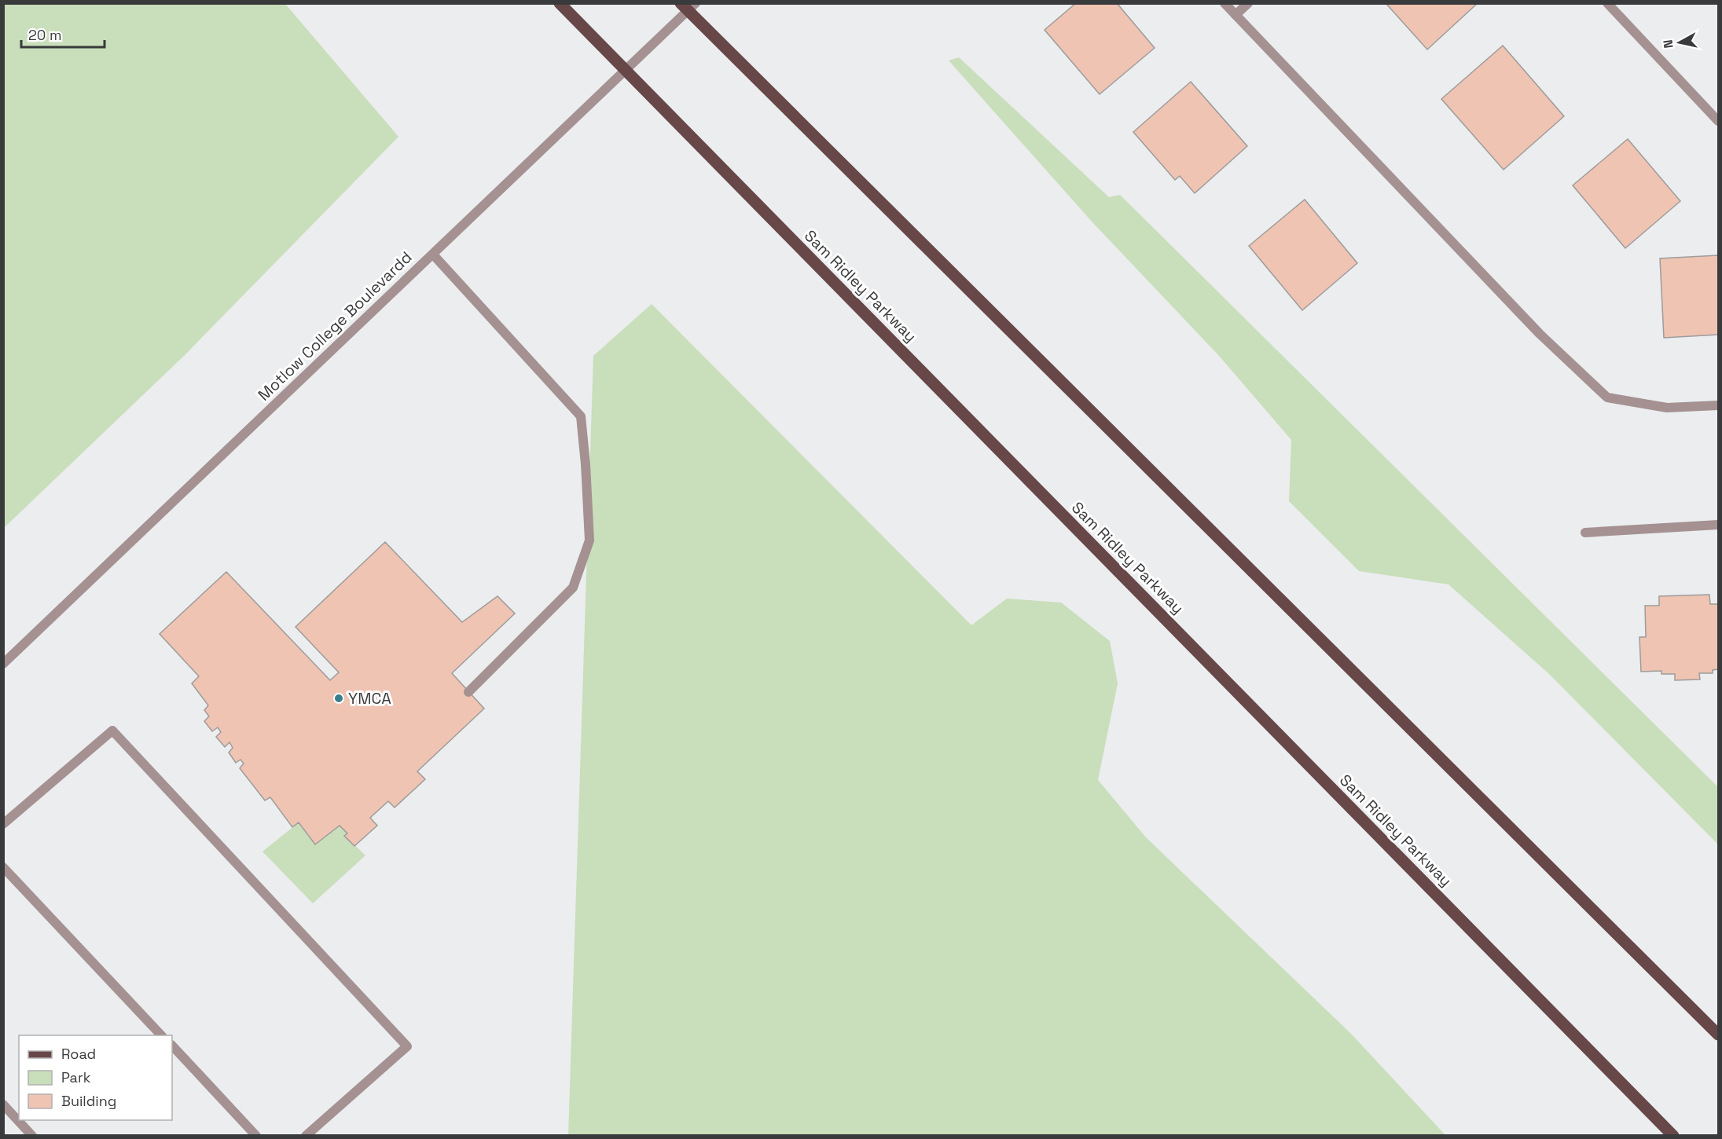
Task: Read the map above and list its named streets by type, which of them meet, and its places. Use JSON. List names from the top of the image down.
{
  "streets": {
    "main road": ["Sam Ridley Parkway"],
    "street": ["Motlow College Boulevardd"]
  },
  "crossings": [
    ["Sam Ridley Parkway", "Motlow College Boulevardd"]
  ],
  "places": ["YMCA"],
  "legend": ["Road", "Park", "Building"],
  "scale_bar": "20 m",
  "north": "left"
}
